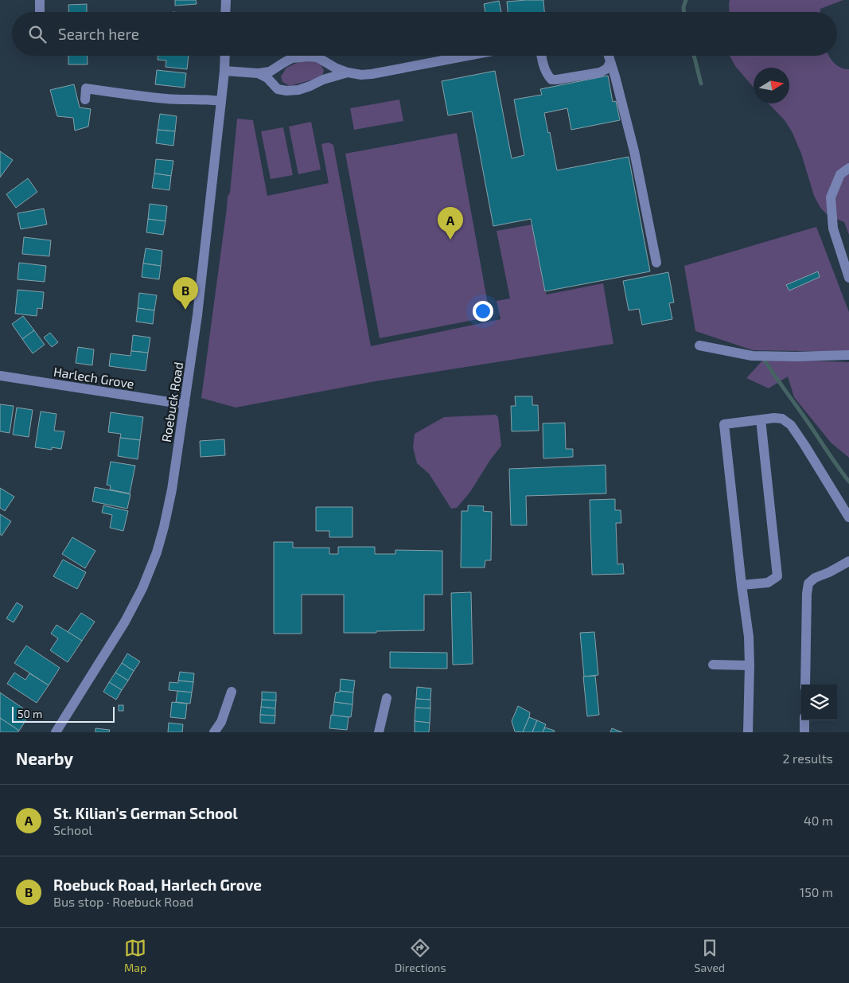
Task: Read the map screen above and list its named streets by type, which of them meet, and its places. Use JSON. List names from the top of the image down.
{
  "streets": {
    "street": ["Harlech Grove", "Roebuck Road"]
  },
  "crossings": [
    ["Harlech Grove", "Roebuck Road"]
  ],
  "scale_bar": "50 m",
  "north": "right",
  "page": {
    "search": "Search here",
    "pins": ["A", "B"],
    "scale": "50 m",
    "heading": ["Nearby", "2 results"],
    "list": [
      {
        "mark": "A",
        "name": "St. Kilian's German School",
        "note": "School",
        "value": "40 m"
      },
      {
        "mark": "B",
        "name": "Roebuck Road, Harlech Grove",
        "note": "Bus stop · Roebuck Road",
        "value": "150 m"
      }
    ],
    "nav": ["Map", "Directions", "Saved"]
  }
}
